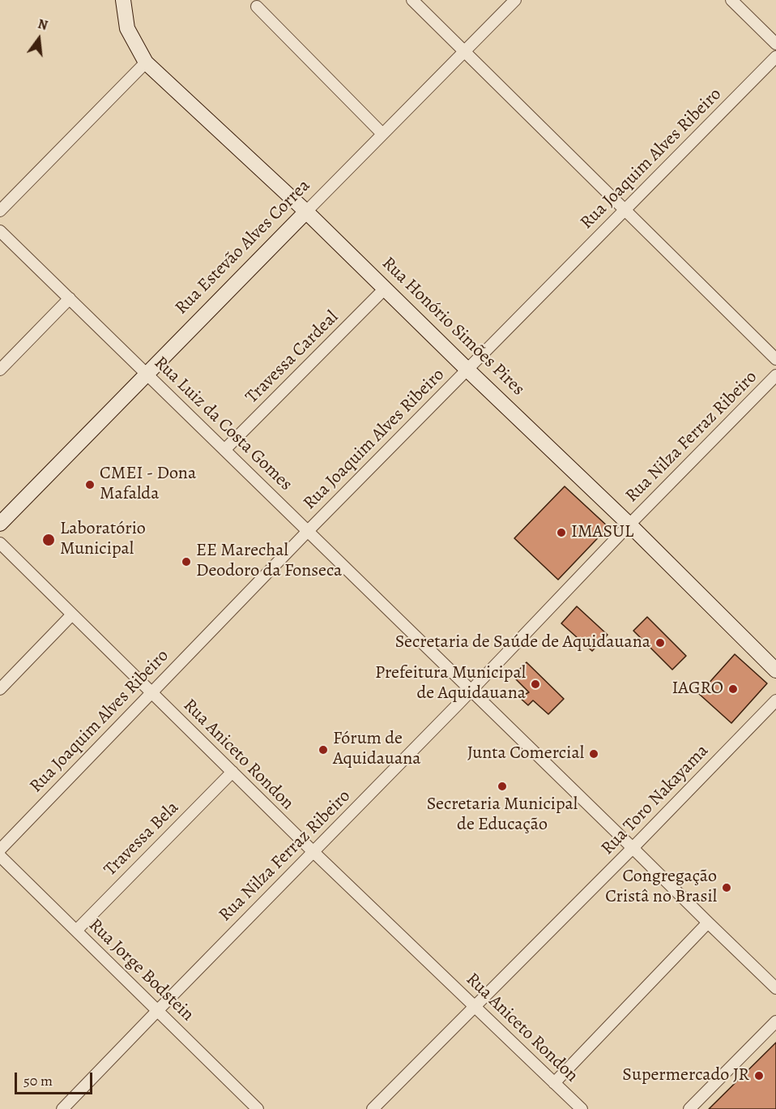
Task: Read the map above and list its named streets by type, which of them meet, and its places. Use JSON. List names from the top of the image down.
{
  "streets": {
    "main road": ["Rua Estevão Alves Correa", "Rua Honório Simões Pires"],
    "street": [
      "Rua Joaquim Alves Ribeiro",
      "Travessa Cardeal",
      "Rua Luiz da Costa Gomes",
      "Rua Nilza Ferraz Ribeiro",
      "Rua Aniceto Rondon",
      "Rua Toro Nakayama",
      "Travessa Bela",
      "Rua Jorge Bodstein"
    ]
  },
  "crossings": [
    ["Rua Joaquim Alves Ribeiro", "Rua Honório Simões Pires"],
    ["Rua Joaquim Alves Ribeiro", "Rua Luiz da Costa Gomes"],
    ["Rua Joaquim Alves Ribeiro", "Rua Aniceto Rondon"],
    ["Rua Estevão Alves Correa", "Rua Honório Simões Pires"],
    ["Rua Estevão Alves Correa", "Rua Luiz da Costa Gomes"],
    ["Rua Honório Simões Pires", "Travessa Cardeal"],
    ["Rua Honório Simões Pires", "Rua Nilza Ferraz Ribeiro"],
    ["Travessa Cardeal", "Rua Luiz da Costa Gomes"],
    ["Rua Luiz da Costa Gomes", "Rua Nilza Ferraz Ribeiro"],
    ["Rua Luiz da Costa Gomes", "Rua Toro Nakayama"],
    ["Rua Nilza Ferraz Ribeiro", "Rua Aniceto Rondon"],
    ["Rua Nilza Ferraz Ribeiro", "Rua Jorge Bodstein"],
    ["Rua Aniceto Rondon", "Rua Toro Nakayama"],
    ["Rua Aniceto Rondon", "Travessa Bela"],
    ["Travessa Bela", "Rua Jorge Bodstein"]
  ],
  "places": [
    "CMEI - Dona Mafalda",
    "IMASUL",
    "Laboratório Municipal",
    "EE Marechal Deodoro da Fonseca",
    "Secretaria de Saúde de Aquidauana",
    "Prefeitura Municipal de Aquidauana",
    "IAGRO",
    "Fórum de Aquidauana",
    "Junta Comercial",
    "Secretaria Municipal de Educação",
    "Congregação Cristâ no Brasil",
    "Supermercado JR"
  ],
  "scale_bar": "50 m",
  "north": "top"
}
